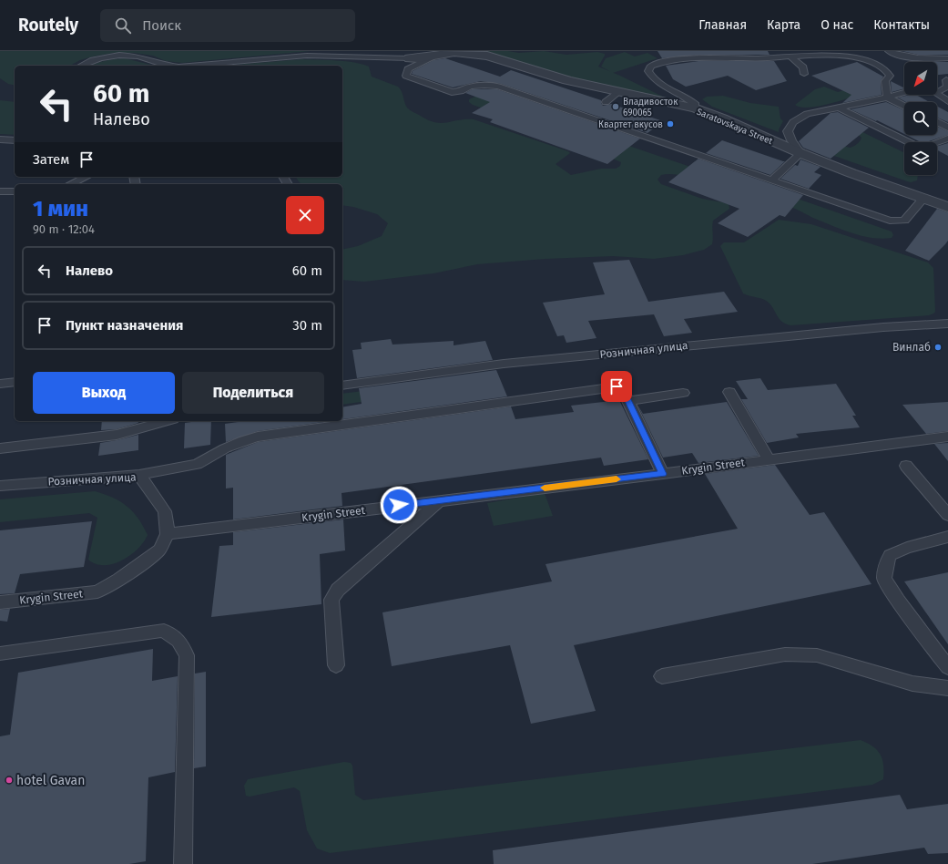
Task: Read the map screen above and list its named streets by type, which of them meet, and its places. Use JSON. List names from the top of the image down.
{
  "streets": {
    "street": ["Saratovskaya Street"],
    "lane": ["Розничная улица", "Krygin Street"]
  },
  "crossings": [
    ["Розничная улица", "Krygin Street"]
  ],
  "places": [
    "Владивосток 690065",
    "Квартет вкусов",
    "Винлаб",
    "hotel Gavan"
  ],
  "north": "bottom left",
  "page": {
    "header": "Routely",
    "search": "Поиск",
    "nav": [
      "Главная",
      "Карта",
      "О нас",
      "Контакты"
    ],
    "turn": ["60 m", "Налево"],
    "then": "Затем",
    "heading": ["1 мин", "90 m · 12:04"],
    "list": [
      {
        "name": "Налево",
        "value": "60 m"
      },
      {
        "name": "Пункт назначения",
        "value": "30 m"
      }
    ],
    "buttons": ["Выход", "Поделиться"]
  }
}
